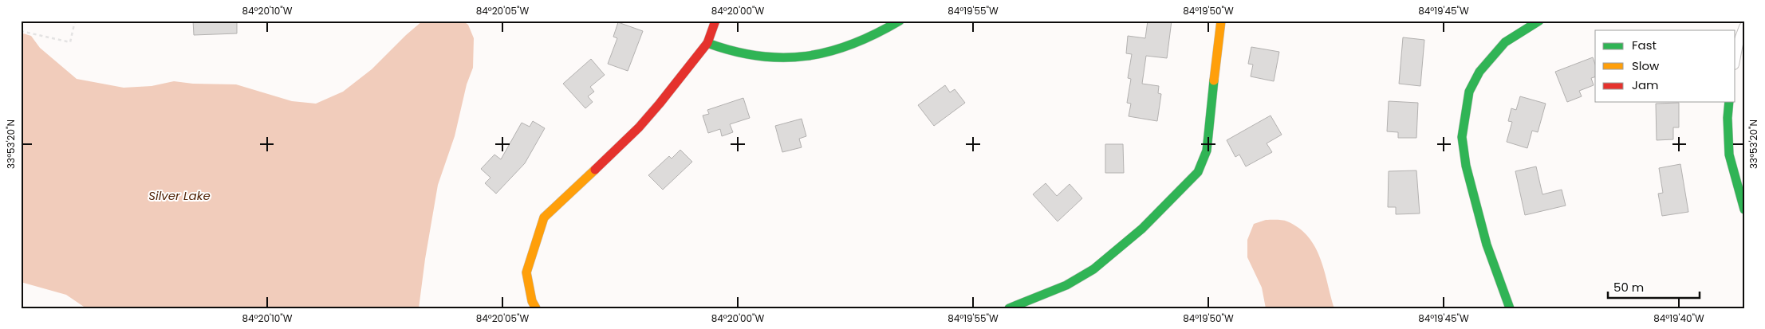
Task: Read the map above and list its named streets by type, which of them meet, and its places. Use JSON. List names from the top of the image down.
{
  "water": ["Silver Lake"],
  "legend": ["Fast", "Slow", "Jam"],
  "scale_bar": "50 m",
  "coordinates": [
    "84°20'10\"W",
    "84°20'05\"W",
    "84°20'00\"W",
    "84°19'55\"W",
    "84°19'50\"W",
    "84°19'45\"W",
    "33°53'20\"N",
    "84°19'40\"W"
  ]
}
